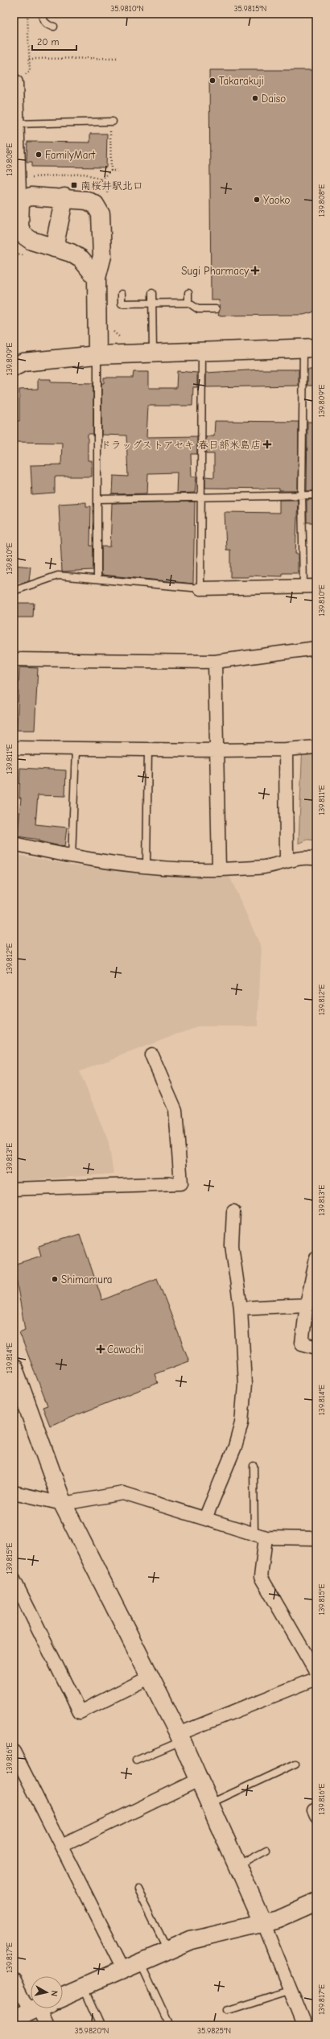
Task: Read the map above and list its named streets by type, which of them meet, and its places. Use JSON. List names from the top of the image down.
{
  "places": {
    "other": [
      "Takarakuji",
      "Daiso",
      "FamilyMart",
      "Yaoko",
      "Shimamura"
    ],
    "transit": ["南桜井駅北口"],
    "health": ["Sugi Pharmacy", "ドラッグストアセキ 春日部米島店", "Cawachi"]
  },
  "scale_bar": "20 m",
  "north": "right",
  "coordinates": [
    "35.9810°N",
    "35.9815°N",
    "139.808°E",
    "139.809°E",
    "139.810°E",
    "139.811°E",
    "139.812°E",
    "139.813°E",
    "139.814°E",
    "139.815°E",
    "139.816°E",
    "139.817°E",
    "35.9820°N",
    "35.9825°N"
  ]
}
